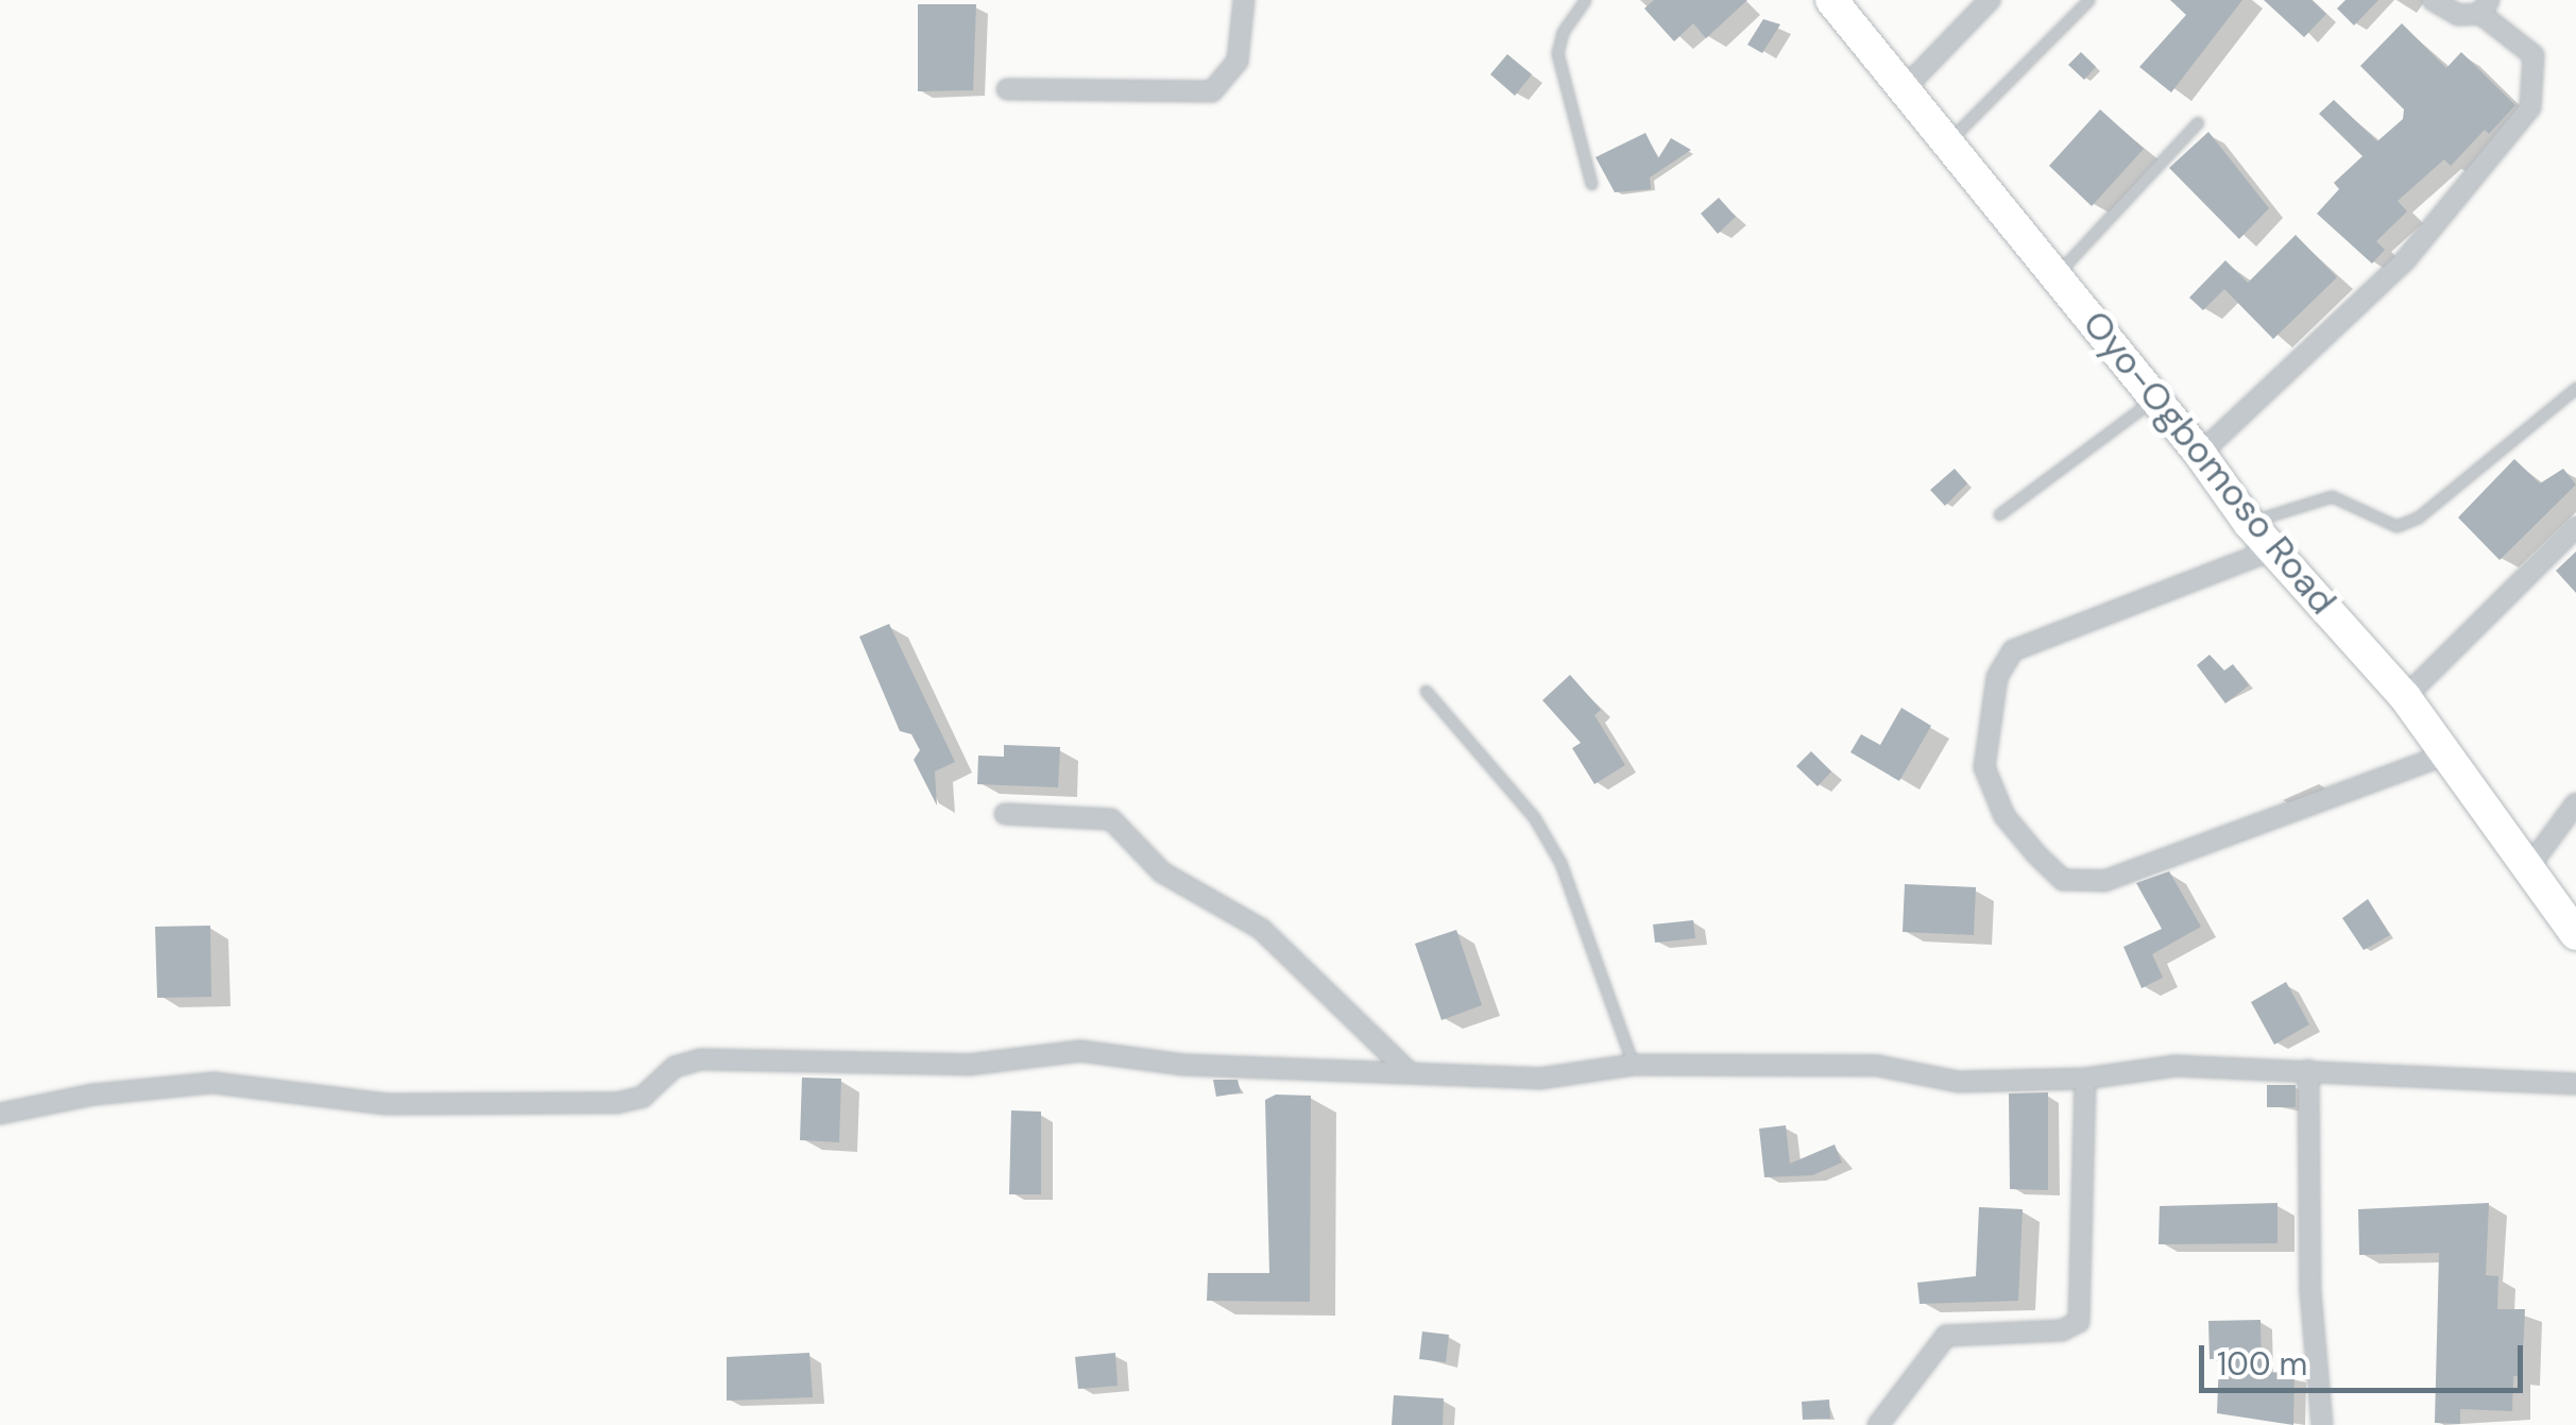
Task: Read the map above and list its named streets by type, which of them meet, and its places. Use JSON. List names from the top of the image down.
{
  "streets": {
    "highway": ["Oyo-Ogbomoso Road"]
  },
  "scale_bar": "100 m"
}
